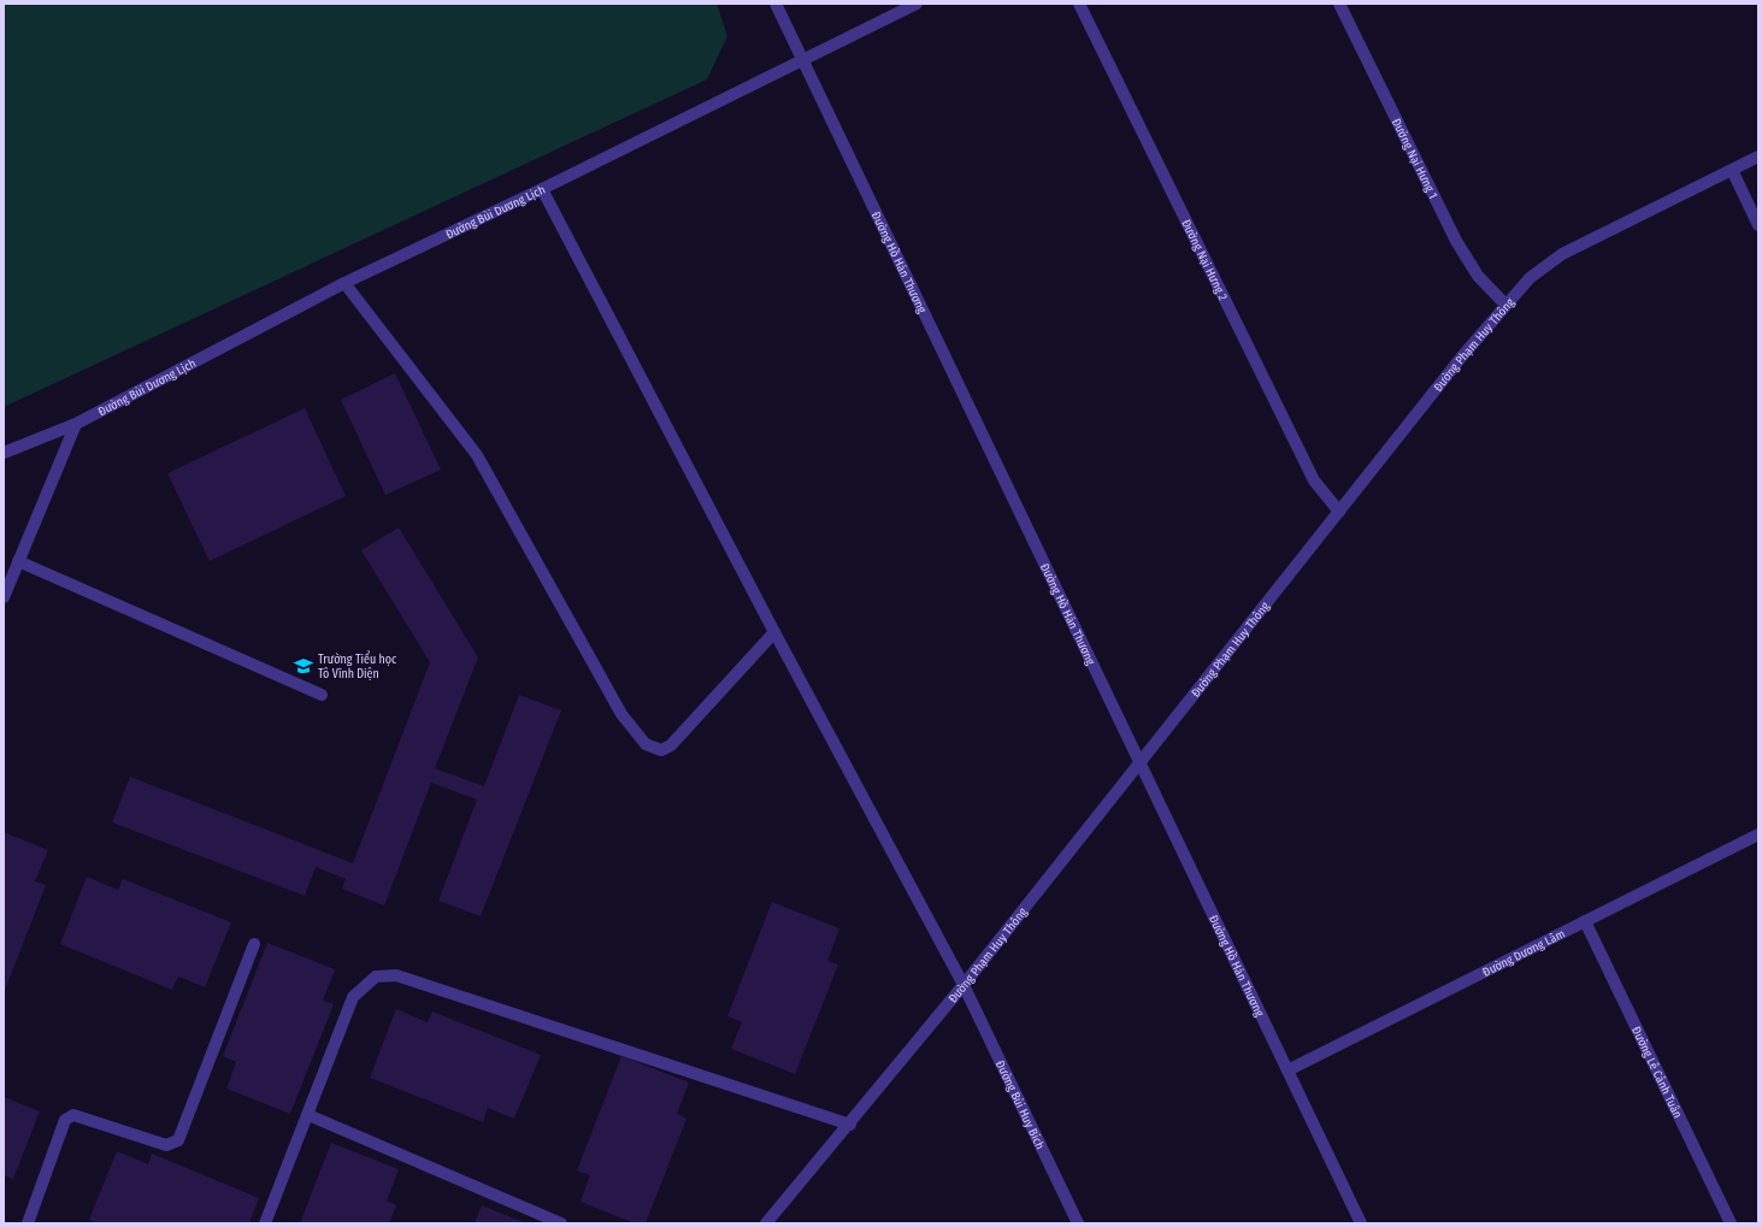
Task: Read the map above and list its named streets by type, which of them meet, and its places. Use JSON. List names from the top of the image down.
{
  "streets": {
    "street": [
      "Đường Nại Hưng 1",
      "Đường Bùi Dương Lịch",
      "Đường Nại Hưng 2",
      "Đường Hồ Hán Thương",
      "Đường Phạm Huy Thông",
      "Đường Dương Lâm",
      "Đường Lê Cảnh Tuân",
      "Đường Bùi Huy Bích"
    ]
  },
  "crossings": [
    ["Đường Nại Hưng 1", "Đường Phạm Huy Thông"],
    ["Đường Bùi Dương Lịch", "Đường Hồ Hán Thương"],
    ["Đường Bùi Dương Lịch", "Đường Bùi Huy Bích"],
    ["Đường Nại Hưng 2", "Đường Phạm Huy Thông"],
    ["Đường Hồ Hán Thương", "Đường Phạm Huy Thông"],
    ["Đường Hồ Hán Thương", "Đường Dương Lâm"],
    ["Đường Phạm Huy Thông", "Đường Bùi Huy Bích"],
    ["Đường Dương Lâm", "Đường Lê Cảnh Tuân"]
  ],
  "places": {
    "school or university": ["Trường Tiểu học Tô Vĩnh Diện"]
  }
}
